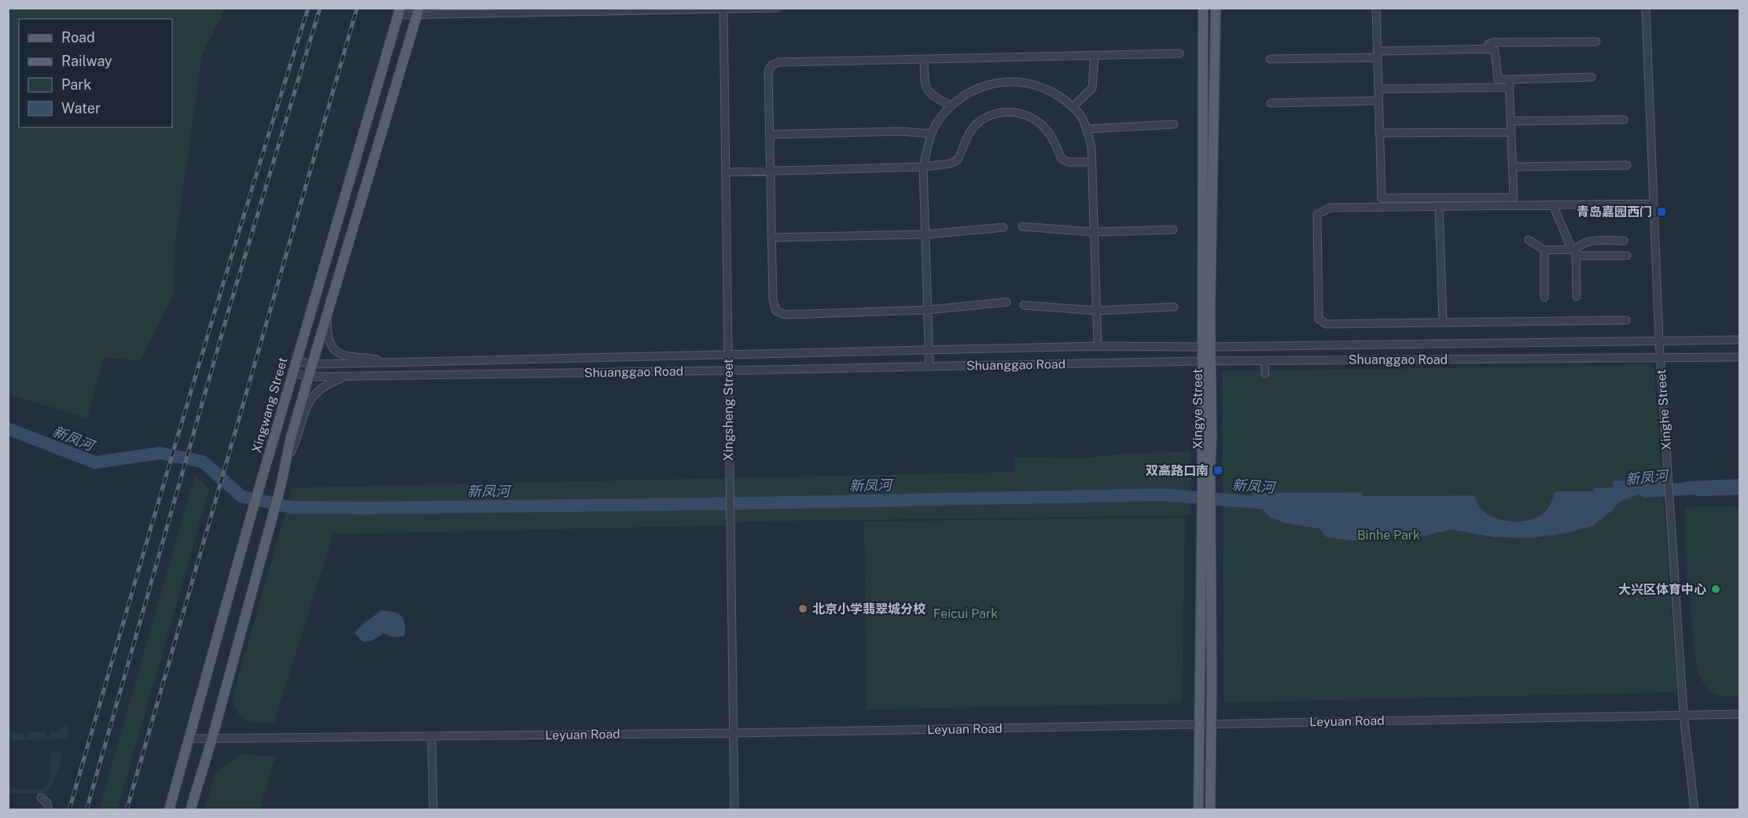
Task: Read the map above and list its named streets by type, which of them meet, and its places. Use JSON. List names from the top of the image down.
{
  "streets": {
    "main road": ["Xingwang Street", "Xingye Street"],
    "street": [
      "Shuanggao Road",
      "Xingsheng Street",
      "Xinghe Street",
      "Leyuan Road"
    ]
  },
  "crossings": [
    ["Shuanggao Road", "Xingwang Street"],
    ["Shuanggao Road", "Xingye Street"],
    ["Shuanggao Road", "Xingsheng Street"],
    ["Shuanggao Road", "Xinghe Street"],
    ["Xingwang Street", "Leyuan Road"],
    ["Xingye Street", "Leyuan Road"],
    ["Xingsheng Street", "Leyuan Road"],
    ["Xinghe Street", "Leyuan Road"]
  ],
  "water": ["新凤河"],
  "parks": ["Binhe Park", "Feicui Park"],
  "places": {
    "transit": ["青岛嘉园西门", "双高路口南"],
    "other": ["大兴区体育中心", "北京小学翡翠城分校"]
  },
  "legend": [
    "Road",
    "Railway",
    "Park",
    "Water"
  ]
}
